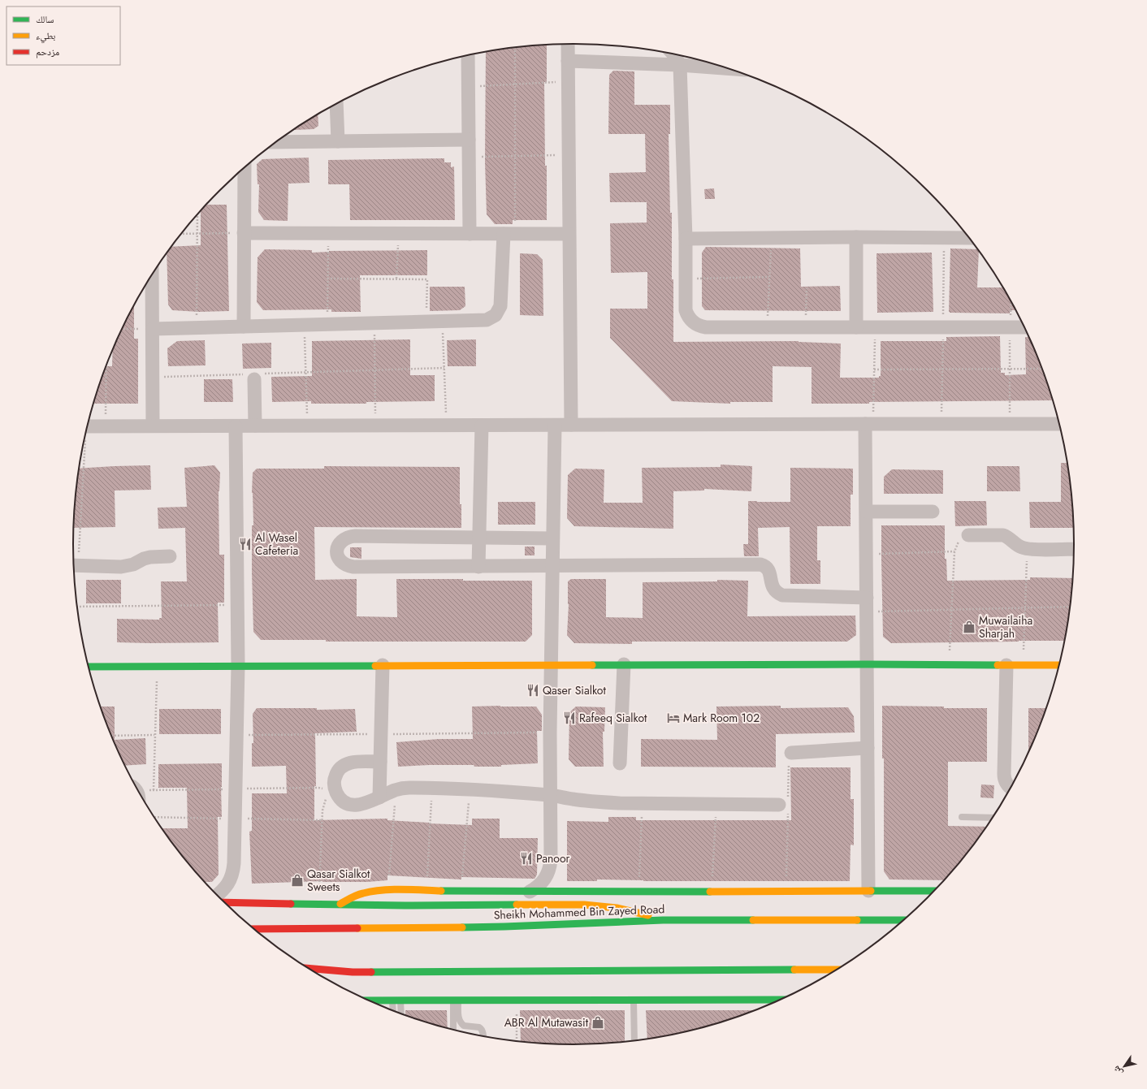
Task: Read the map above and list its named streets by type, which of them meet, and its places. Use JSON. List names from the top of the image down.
{
  "streets": {
    "main road": ["Sheikh Mohammed Bin Zayed Road"]
  },
  "places": {
    "restaurant": [
      "Al Wasel Cafeteria",
      "Qaser Sialkot",
      "Rafeeq Sialkot",
      "Panoor"
    ],
    "shop": ["Muwailaiha Sharjah", "Qasar Sialkot Sweets", "ABR Al Mutawasit"],
    "hotel": ["Mark Room 102"]
  },
  "legend": ["سالك", "بطيء", "مزدحم"],
  "north": "bottom left"
}
